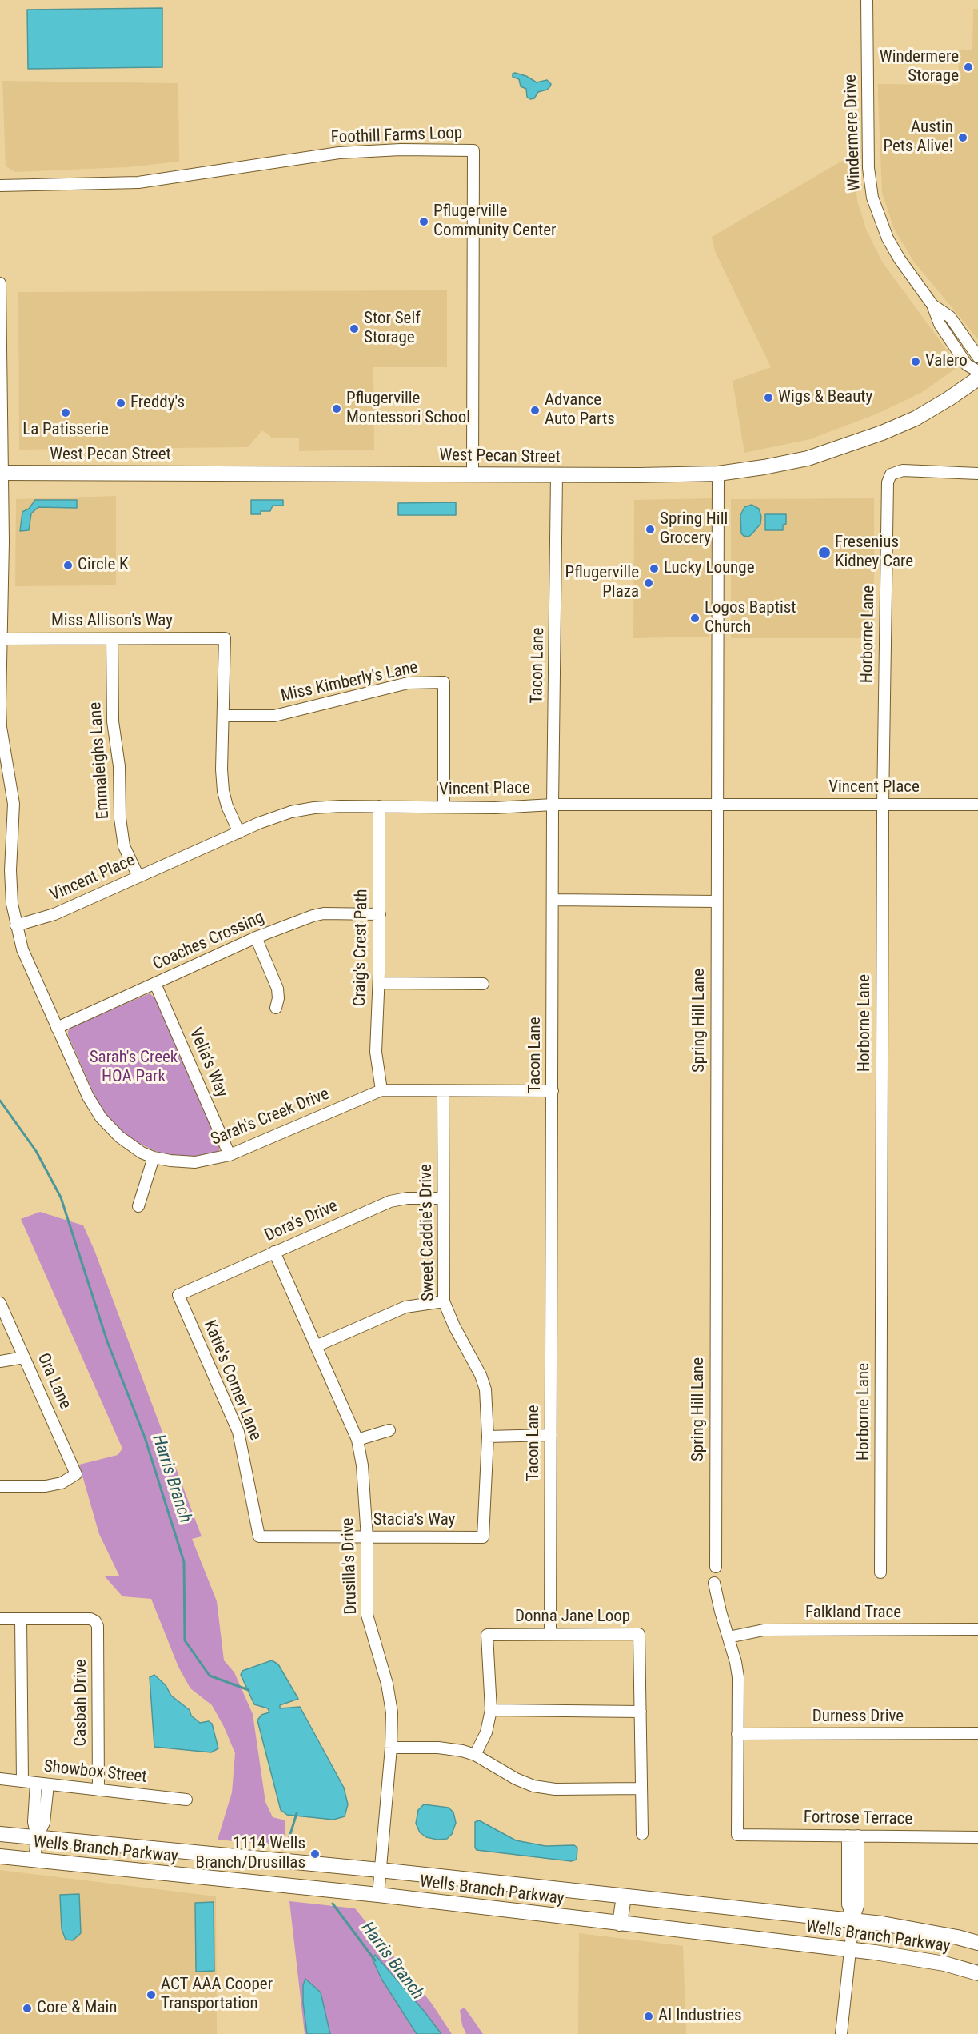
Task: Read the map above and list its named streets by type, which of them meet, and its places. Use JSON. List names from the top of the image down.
{
  "streets": {
    "main road": ["West Pecan Street", "Wells Branch Parkway"],
    "street": [
      "Windermere Drive",
      "Foothill Farms Loop",
      "Miss Allison's Way",
      "Horborne Lane",
      "Tacon Lane",
      "Miss Kimberly's Lane",
      "Emmaleighs Lane",
      "Vincent Place",
      "Coaches Crossing",
      "Craig's Crest Path",
      "Spring Hill Lane",
      "Velia's Way",
      "Sarah's Creek Drive",
      "Dora's Drive",
      "Sweet Caddie's Drive",
      "Katie's Corner Lane",
      "Ora Lane",
      "Stacia's Way",
      "Drusilla's Drive",
      "Falkland Trace",
      "Donna Jane Loop",
      "Casbah Drive",
      "Durness Drive",
      "Showbox Street",
      "Fortrose Terrace"
    ]
  },
  "crossings": [
    ["Foothill Farms Loop", "West Pecan Street"],
    ["West Pecan Street", "Tacon Lane"],
    ["West Pecan Street", "Spring Hill Lane"],
    ["West Pecan Street", "Sarah's Creek Drive"],
    ["Miss Allison's Way", "Miss Kimberly's Lane"],
    ["Miss Allison's Way", "Emmaleighs Lane"],
    ["Miss Allison's Way", "Sarah's Creek Drive"],
    ["Horborne Lane", "Vincent Place"],
    ["Tacon Lane", "Vincent Place"],
    ["Tacon Lane", "Sarah's Creek Drive"],
    ["Tacon Lane", "Donna Jane Loop"],
    ["Miss Kimberly's Lane", "Vincent Place"],
    ["Emmaleighs Lane", "Vincent Place"],
    ["Vincent Place", "Craig's Crest Path"],
    ["Vincent Place", "Spring Hill Lane"],
    ["Vincent Place", "Sarah's Creek Drive"],
    ["Coaches Crossing", "Craig's Crest Path"],
    ["Coaches Crossing", "Velia's Way"],
    ["Coaches Crossing", "Sarah's Creek Drive"],
    ["Craig's Crest Path", "Sarah's Creek Drive"],
    ["Velia's Way", "Sarah's Creek Drive"],
    ["Sarah's Creek Drive", "Sweet Caddie's Drive"],
    ["Dora's Drive", "Sweet Caddie's Drive"],
    ["Dora's Drive", "Katie's Corner Lane"],
    ["Dora's Drive", "Drusilla's Drive"],
    ["Sweet Caddie's Drive", "Stacia's Way"],
    ["Katie's Corner Lane", "Stacia's Way"],
    ["Stacia's Way", "Drusilla's Drive"],
    ["Drusilla's Drive", "Wells Branch Parkway"],
    ["Casbah Drive", "Showbox Street"],
    ["Durness Drive", "Fortrose Terrace"]
  ],
  "water": ["Harris Branch"],
  "parks": ["Sarah's Creek HOA Park"],
  "places": [
    "Windermere Storage",
    "Austin Pets Alive!",
    "Pflugerville Community Center",
    "Stor Self Storage",
    "Valero",
    "Wigs & Beauty",
    "Freddy's",
    "Pflugerville Montessori School",
    "Advance Auto Parts",
    "La Patisserie",
    "Spring Hill Grocery",
    "Fresenius Kidney Care",
    "Circle K",
    "Lucky Lounge",
    "Pflugerville Plaza",
    "Logos Baptist Church",
    "1114 Wells Branch/Drusillas",
    "ACT AAA Cooper Transportation",
    "Core & Main",
    "AI Industries"
  ]
}
